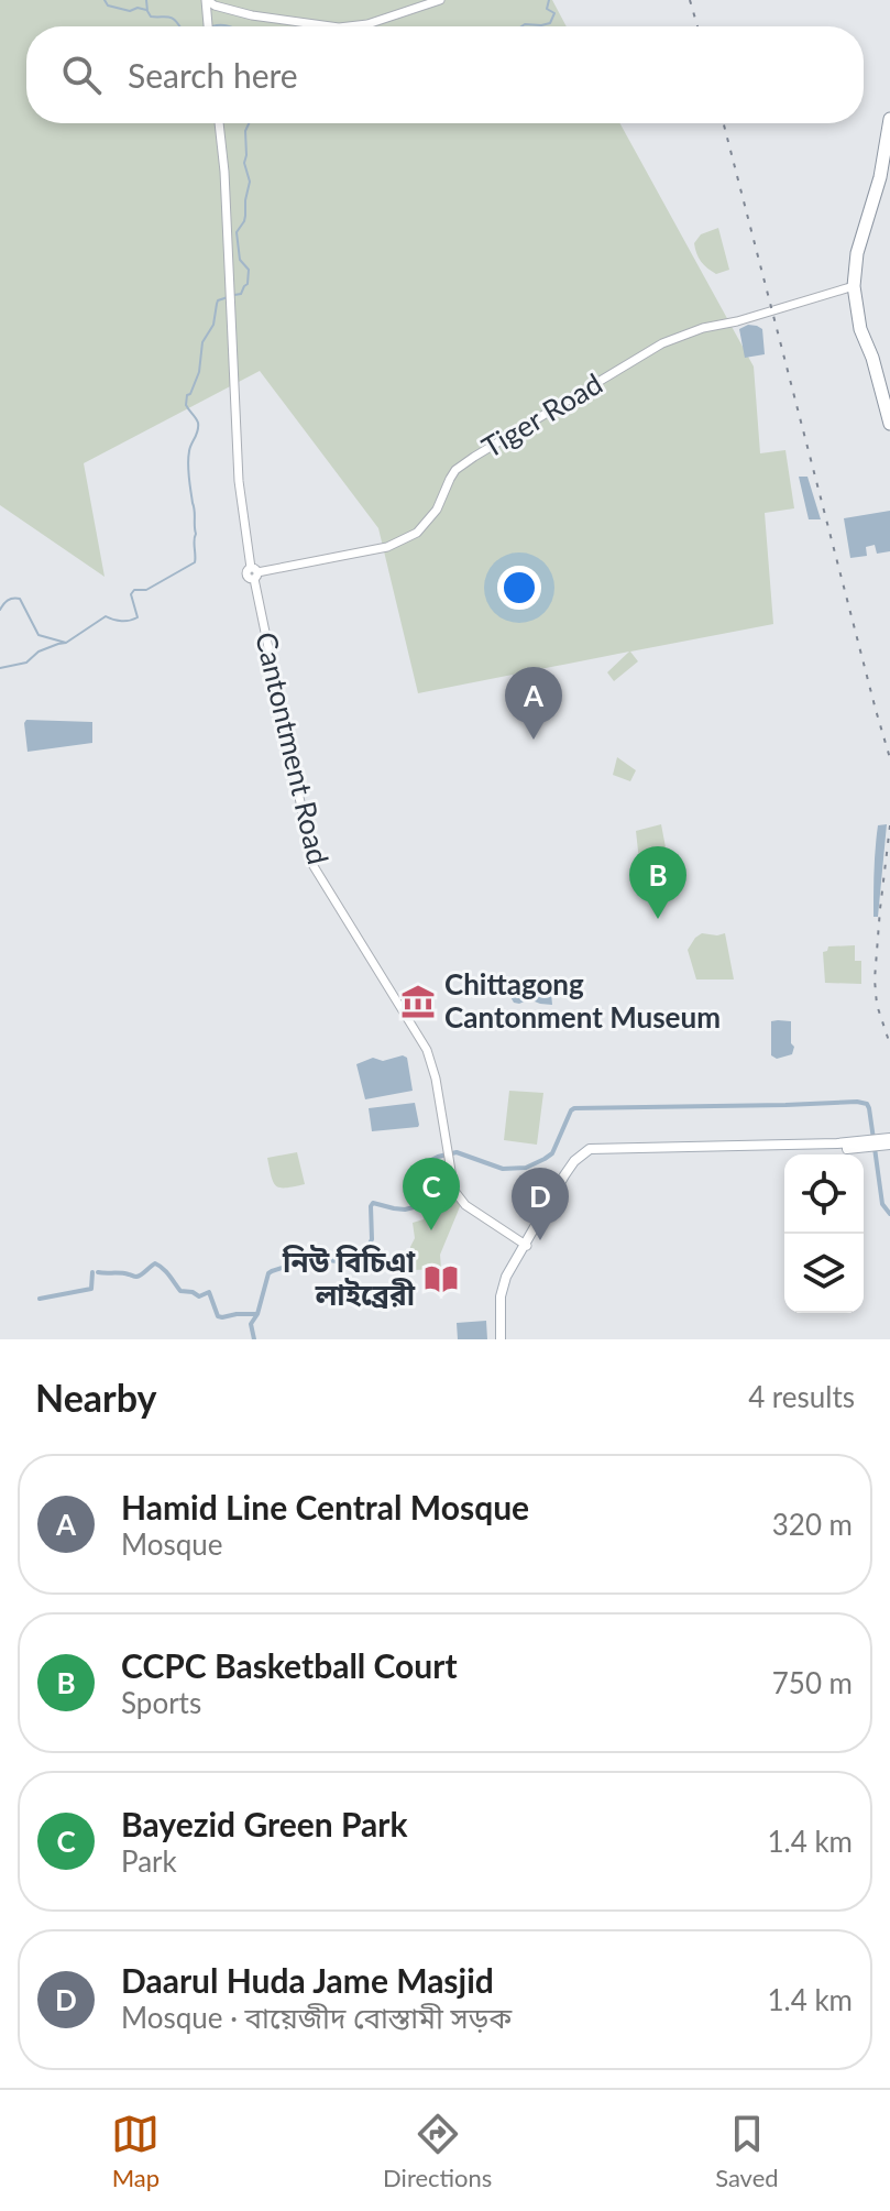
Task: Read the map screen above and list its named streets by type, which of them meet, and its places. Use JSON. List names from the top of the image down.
{
  "streets": {
    "street": ["Tiger Road", "Cantontment Road"]
  },
  "crossings": [
    ["Tiger Road", "Cantontment Road"]
  ],
  "places": {
    "museum": ["Chittagong Cantonment Museum"],
    "library": ["নিউ বিচিএা লাইব্রেরী"]
  },
  "page": {
    "search": "Search here",
    "pins": [
      "A",
      "B",
      "C",
      "D"
    ],
    "heading": ["Nearby", "4 results"],
    "list": [
      {
        "mark": "A",
        "name": "Hamid Line Central Mosque",
        "note": "Mosque",
        "value": "320 m"
      },
      {
        "mark": "B",
        "name": "CCPC Basketball Court",
        "note": "Sports",
        "value": "750 m"
      },
      {
        "mark": "C",
        "name": "Bayezid Green Park",
        "note": "Park",
        "value": "1.4 km"
      },
      {
        "mark": "D",
        "name": "Daarul Huda Jame Masjid",
        "note": "Mosque · বায়েজীদ বোস্তামী সড়ক",
        "value": "1.4 km"
      }
    ],
    "nav": ["Map", "Directions", "Saved"]
  }
}
